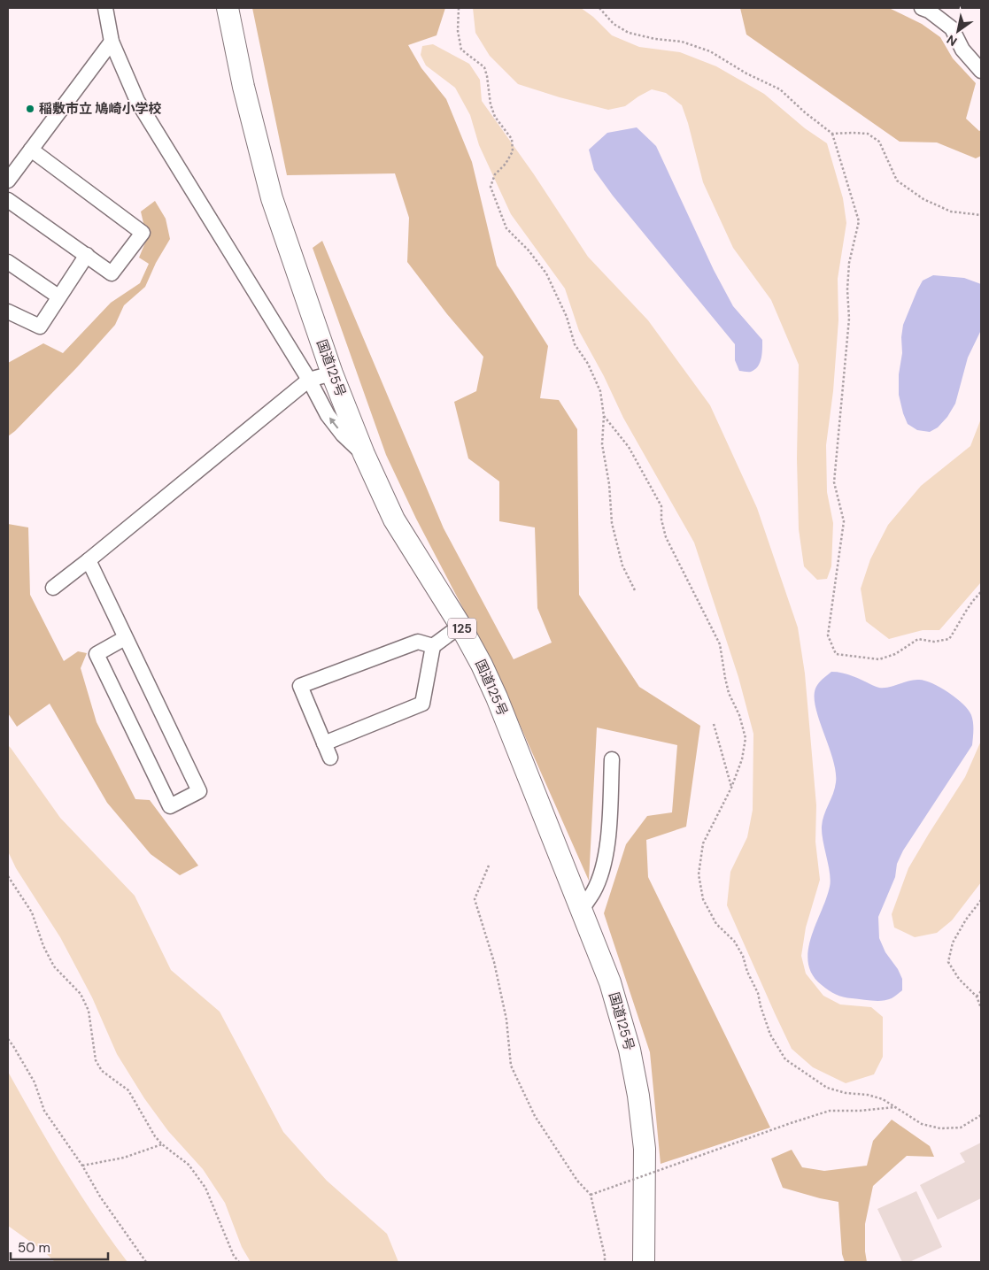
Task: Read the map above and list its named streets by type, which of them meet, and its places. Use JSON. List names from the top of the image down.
{
  "streets": {
    "highway": ["国道125号", "125"]
  },
  "places": ["稲敷市立 鳩崎小学校"],
  "scale_bar": "50 m",
  "north": "bottom left"
}
